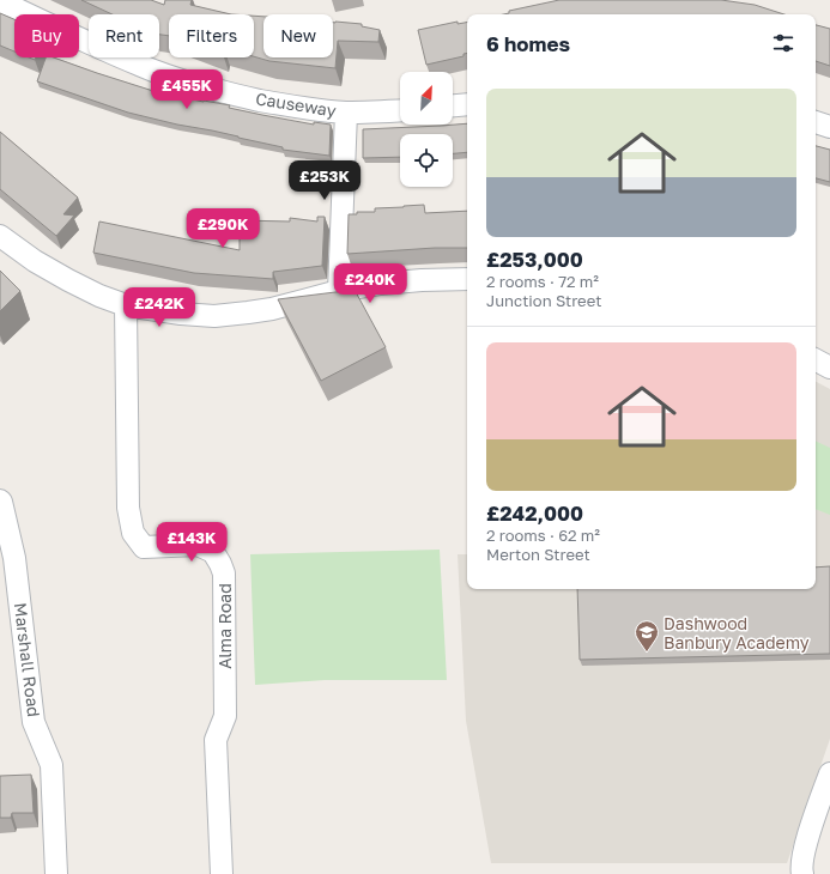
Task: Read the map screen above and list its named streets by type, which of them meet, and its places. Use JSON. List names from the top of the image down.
{
  "streets": {
    "street": ["Causeway", "Alma Road", "Marshall Road"]
  },
  "places": {
    "school or university": ["Dashwood Banbury Academy"]
  },
  "north": "top right",
  "page": {
    "chip": [
      "Buy",
      "Rent",
      "Filters",
      "New"
    ],
    "heading": "6 homes",
    "price": [
      "£455K",
      "£253K",
      "£290K",
      "£240K",
      "£242K",
      "£143K"
    ],
    "list": [
      {
        "name": "£253,000",
        "note": "2 rooms · 72 m² · Junction Street"
      },
      {
        "name": "£242,000",
        "note": "2 rooms · 62 m² · Merton Street"
      }
    ]
  }
}
